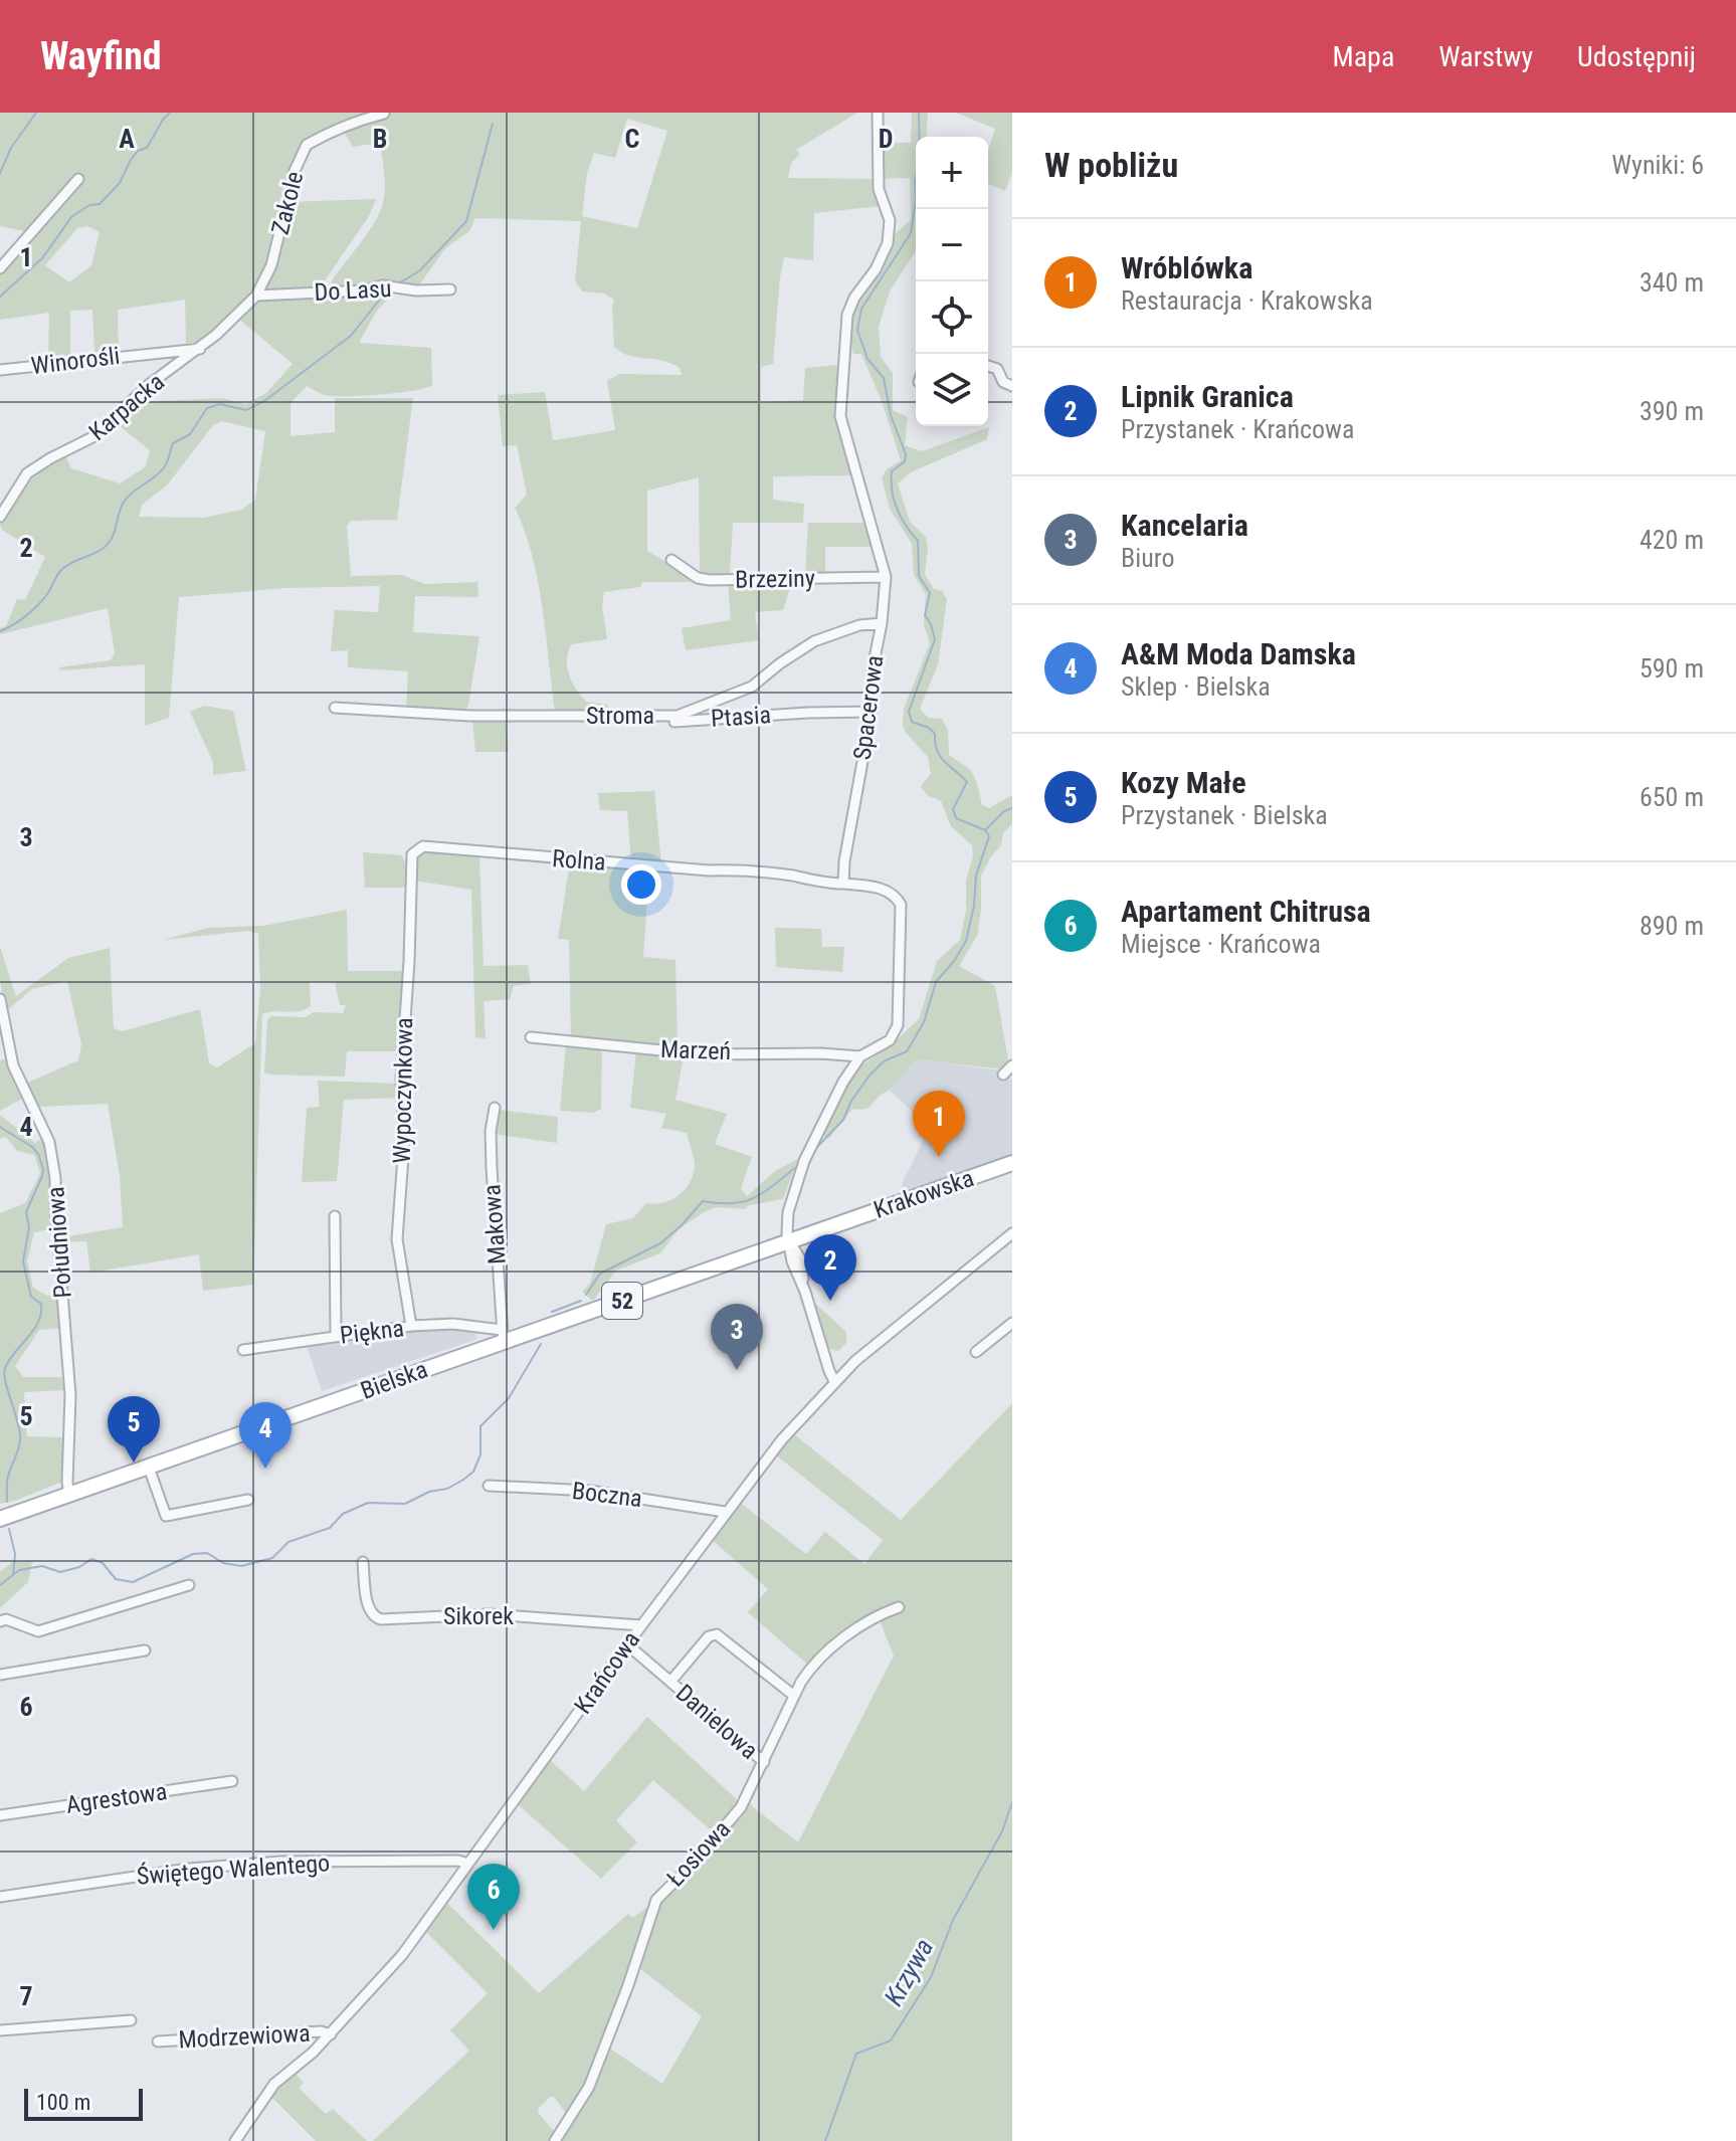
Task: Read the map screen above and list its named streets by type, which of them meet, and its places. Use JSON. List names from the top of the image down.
{
  "streets": {
    "main road": ["Krakowska", "52", "Bielska"],
    "street": [
      "Zakole",
      "Do Lasu",
      "Winorośli",
      "Karpacka",
      "Brzeziny",
      "Spacerowa",
      "Stroma",
      "Ptasia",
      "Rolna",
      "Marzeń",
      "Wypoczynkowa",
      "Makowa",
      "Południowa",
      "Piękna",
      "Boczna",
      "Sikorek",
      "Krańcowa",
      "Danielowa",
      "Agrestowa",
      "Łosiowa",
      "Świętego Walentego",
      "Modrzewiowa"
    ]
  },
  "crossings": [
    ["Zakole", "Do Lasu"],
    ["Zakole", "Karpacka"],
    ["Do Lasu", "Karpacka"],
    ["Winorośli", "Karpacka"],
    ["Brzeziny", "Spacerowa"],
    ["Spacerowa", "Stroma"],
    ["Spacerowa", "Ptasia"],
    ["Spacerowa", "Rolna"],
    ["Rolna", "Wypoczynkowa"],
    ["Wypoczynkowa", "Piękna"],
    ["Krakowska", "Bielska"],
    ["Makowa", "Piękna"],
    ["Makowa", "Bielska"],
    ["Południowa", "Bielska"],
    ["Piękna", "Bielska"],
    ["Boczna", "Krańcowa"],
    ["Sikorek", "Krańcowa"],
    ["Krańcowa", "Danielowa"],
    ["Krańcowa", "Świętego Walentego"],
    ["Krańcowa", "Modrzewiowa"],
    ["Danielowa", "Łosiowa"]
  ],
  "water": ["Krzywa"],
  "scale_bar": "100 m",
  "page": {
    "header": "Wayfind",
    "nav": ["Mapa", "Warstwy", "Udostępnij"],
    "heading": ["W pobliżu", "Wyniki: 6"],
    "map_buttons": ["+", "−"],
    "list": [
      {
        "mark": "1",
        "name": "Wróblówka",
        "note": "Restauracja · Krakowska",
        "value": "340 m"
      },
      {
        "mark": "2",
        "name": "Lipnik Granica",
        "note": "Przystanek · Krańcowa",
        "value": "390 m"
      },
      {
        "mark": "3",
        "name": "Kancelaria",
        "note": "Biuro",
        "value": "420 m"
      },
      {
        "mark": "4",
        "name": "A&M Moda Damska",
        "note": "Sklep · Bielska",
        "value": "590 m"
      },
      {
        "mark": "5",
        "name": "Kozy Małe",
        "note": "Przystanek · Bielska",
        "value": "650 m"
      },
      {
        "mark": "6",
        "name": "Apartament Chitrusa",
        "note": "Miejsce · Krańcowa",
        "value": "890 m"
      }
    ],
    "pins": [
      "1",
      "2",
      "3",
      "5",
      "4",
      "6"
    ],
    "scale": "100 m"
  },
  "grid": {
    "columns": [
      "A",
      "B",
      "C",
      "D"
    ],
    "rows": [
      "1",
      "2",
      "3",
      "4",
      "5",
      "6",
      "7"
    ]
  }
}
